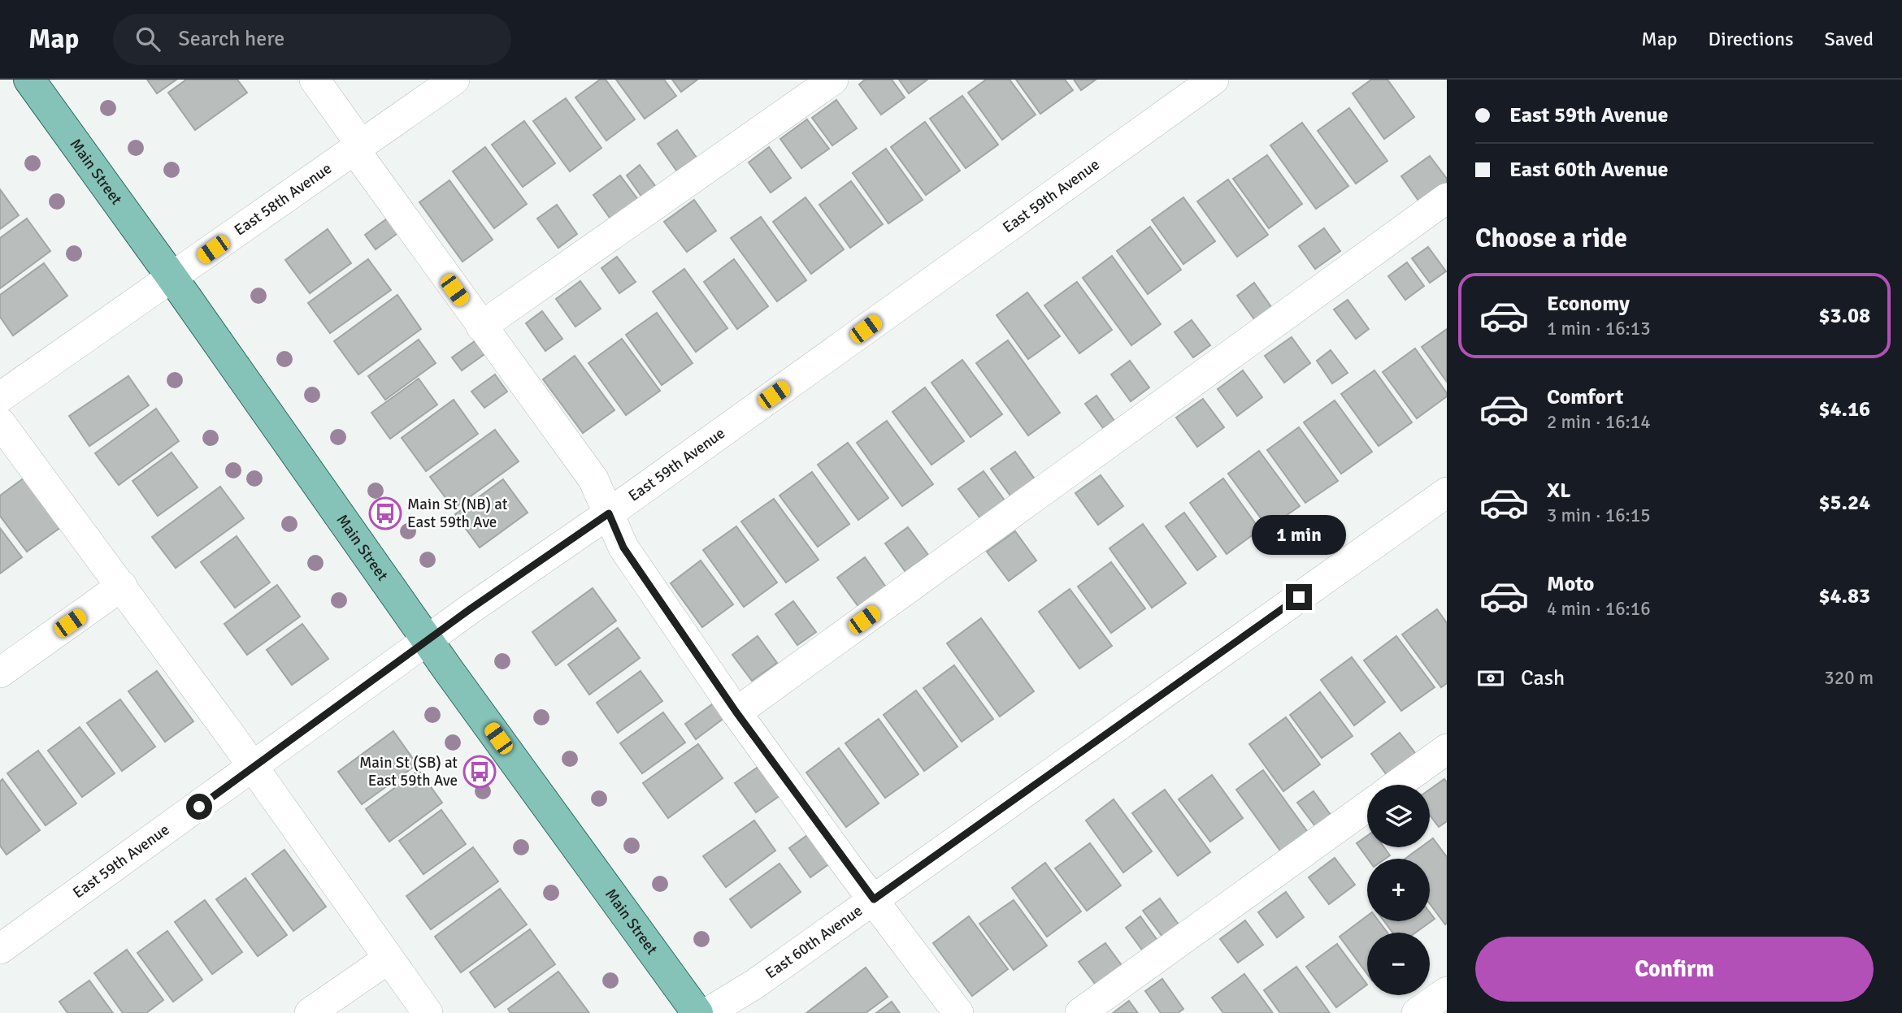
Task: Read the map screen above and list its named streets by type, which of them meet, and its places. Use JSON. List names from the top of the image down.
{
  "streets": {
    "main road": ["Main Street"],
    "street": ["East 59th Avenue", "East 58th Avenue", "East 60th Avenue"]
  },
  "crossings": [
    ["Main Street", "East 59th Avenue"],
    ["Main Street", "East 58th Avenue"]
  ],
  "places": {
    "bus stop": ["Main St (NB) at East 59th Ave", "Main St (SB) at East 59th Ave"]
  },
  "page": {
    "header": "Map",
    "search": "Search here",
    "nav": ["Map", "Directions", "Saved"],
    "banner": ["East 59th Avenue", "East 60th Avenue"],
    "heading": "Choose a ride",
    "list": [
      {
        "name": "Economy",
        "note": "1 min · 16:13",
        "value": "$3.08"
      },
      {
        "name": "Comfort",
        "note": "2 min · 16:14",
        "value": "$4.16"
      },
      {
        "name": "XL",
        "note": "3 min · 16:15",
        "value": "$5.24"
      },
      {
        "name": "Moto",
        "note": "4 min · 16:16",
        "value": "$4.83"
      }
    ],
    "bubble": "1 min",
    "pay": ["Cash", "320 m"],
    "map_buttons": ["+", "−"],
    "buttons": "Confirm"
  }
}
